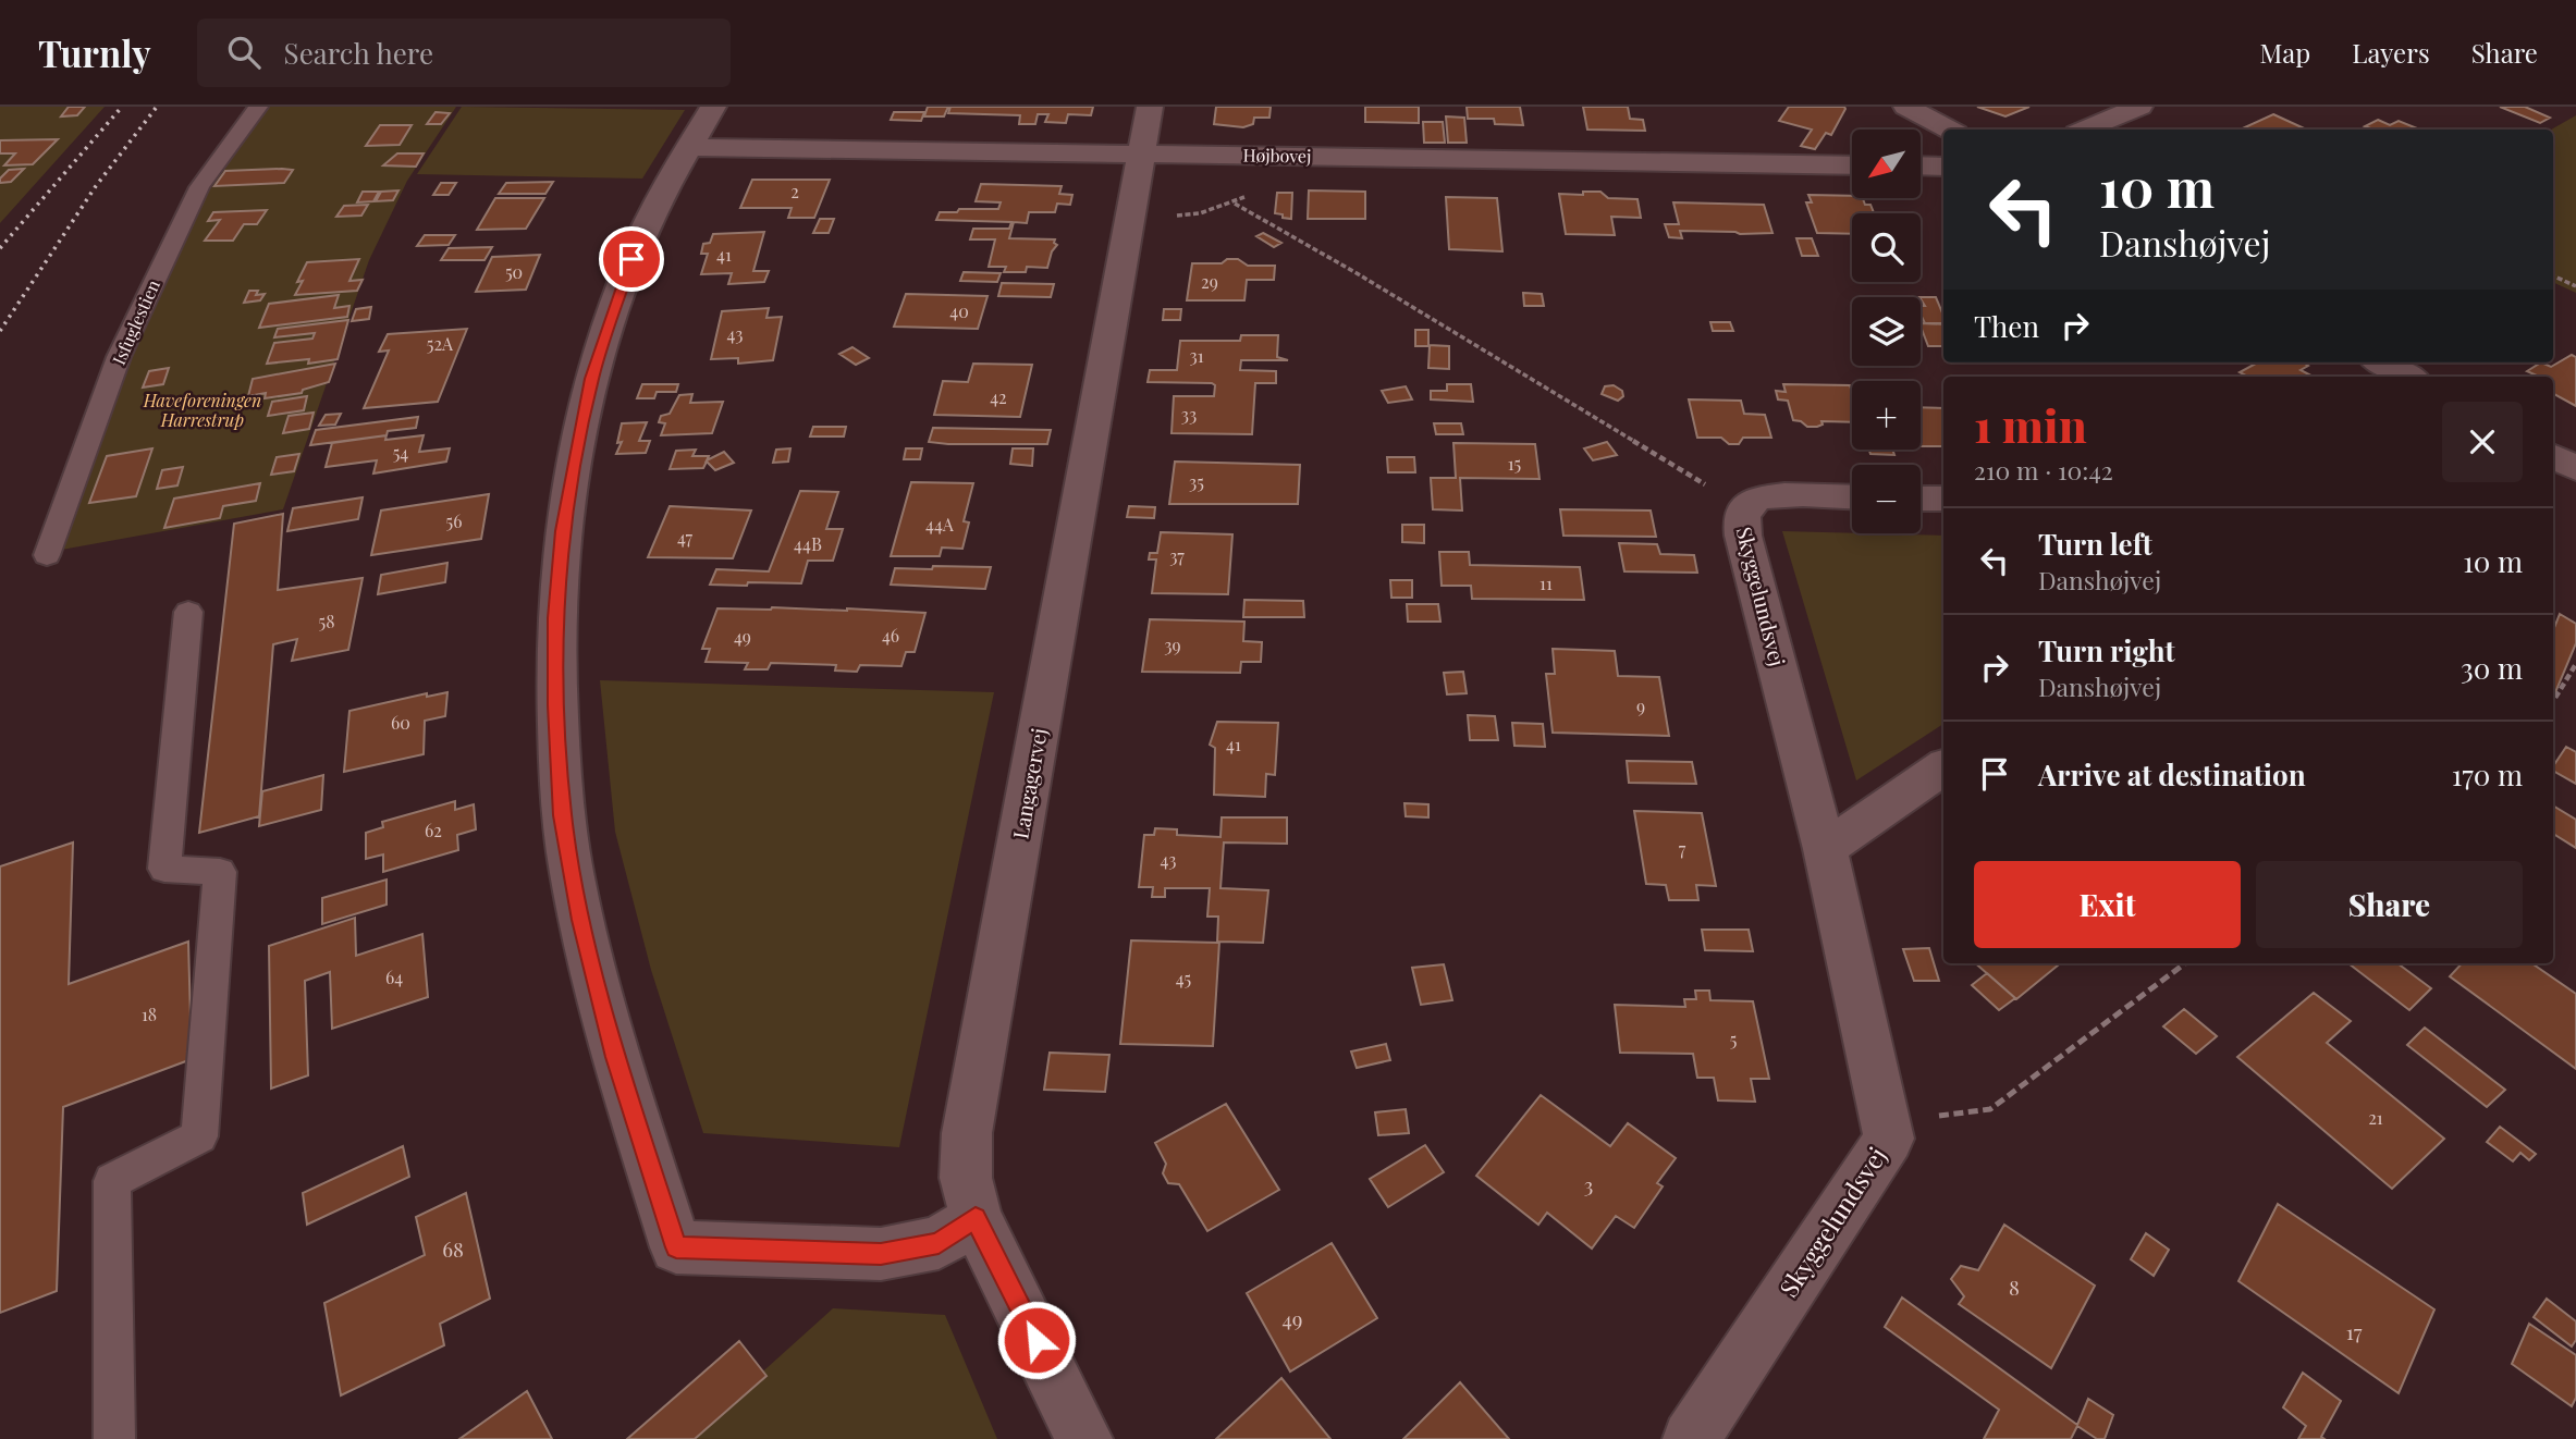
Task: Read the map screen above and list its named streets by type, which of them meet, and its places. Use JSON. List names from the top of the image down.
{
  "streets": {
    "street": ["Højbovej", "Skyggelundsvej", "Langagervej"],
    "lane": ["Isfuglestien"]
  },
  "crossings": [
    ["Højbovej", "Langagervej"]
  ],
  "parks": ["Haveforeningen Harrestrup"],
  "house_numbers": [
    "2",
    "41",
    "50",
    "29",
    "40",
    "43",
    "52A",
    "31",
    "42",
    "33",
    "54",
    "15",
    "35",
    "56",
    "44A",
    "47",
    "44B",
    "37",
    "11",
    "58",
    "46",
    "49",
    "39",
    "9",
    "60",
    "41",
    "62",
    "7",
    "43",
    "64",
    "45",
    "18",
    "5",
    "21",
    "3",
    "68",
    "8",
    "49",
    "17"
  ],
  "north": "bottom left",
  "page": {
    "header": "Turnly",
    "search": "Search here",
    "nav": ["Map", "Layers", "Share"],
    "map_buttons": ["+", "−"],
    "turn": ["10 m", "Danshøjvej"],
    "then": "Then",
    "heading": ["1 min", "210 m · 10:42"],
    "list": [
      {
        "name": "Turn left",
        "note": "Danshøjvej",
        "value": "10 m"
      },
      {
        "name": "Turn right",
        "note": "Danshøjvej",
        "value": "30 m"
      },
      {
        "name": "Arrive at destination",
        "value": "170 m"
      }
    ],
    "buttons": ["Exit", "Share"]
  }
}
